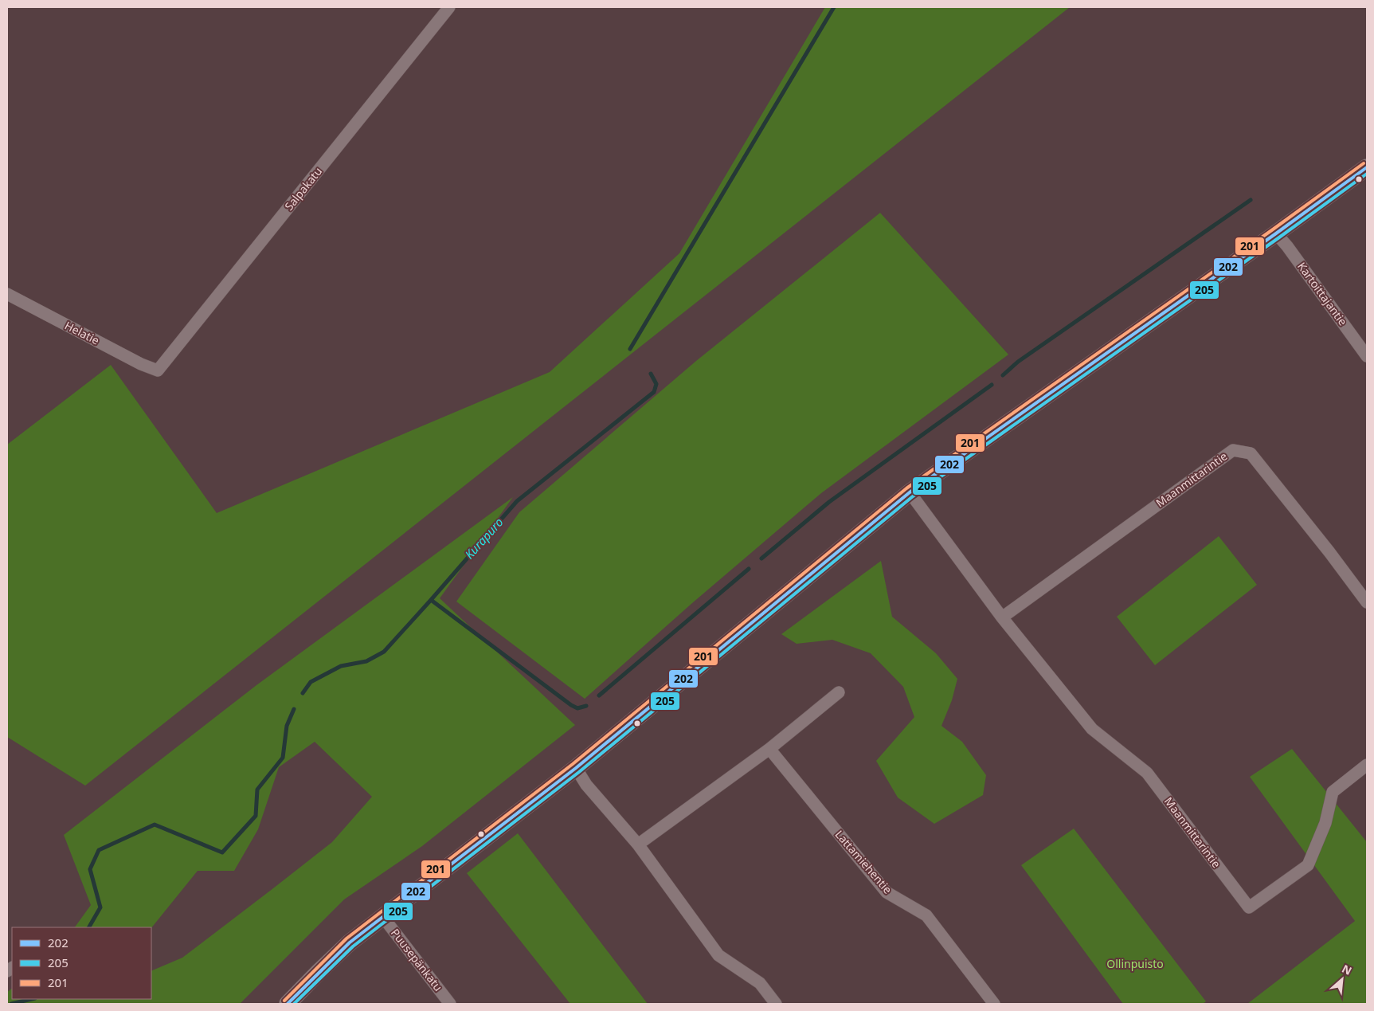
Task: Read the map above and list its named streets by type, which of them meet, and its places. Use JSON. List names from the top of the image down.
{
  "streets": {
    "street": [
      "Salpakatu",
      "Kartoittajantie",
      "Helatie",
      "Maanmittarintie",
      "Lattamiehentie",
      "Puusepänkatu"
    ]
  },
  "crossings": [
    ["Salpakatu", "Helatie"]
  ],
  "water": ["Kurapuro"],
  "parks": ["Ollinpuisto"],
  "lines": ["transit line 201", "transit line 202", "transit line 205"],
  "legend": ["202", "205", "201"],
  "north": "top right"
}
